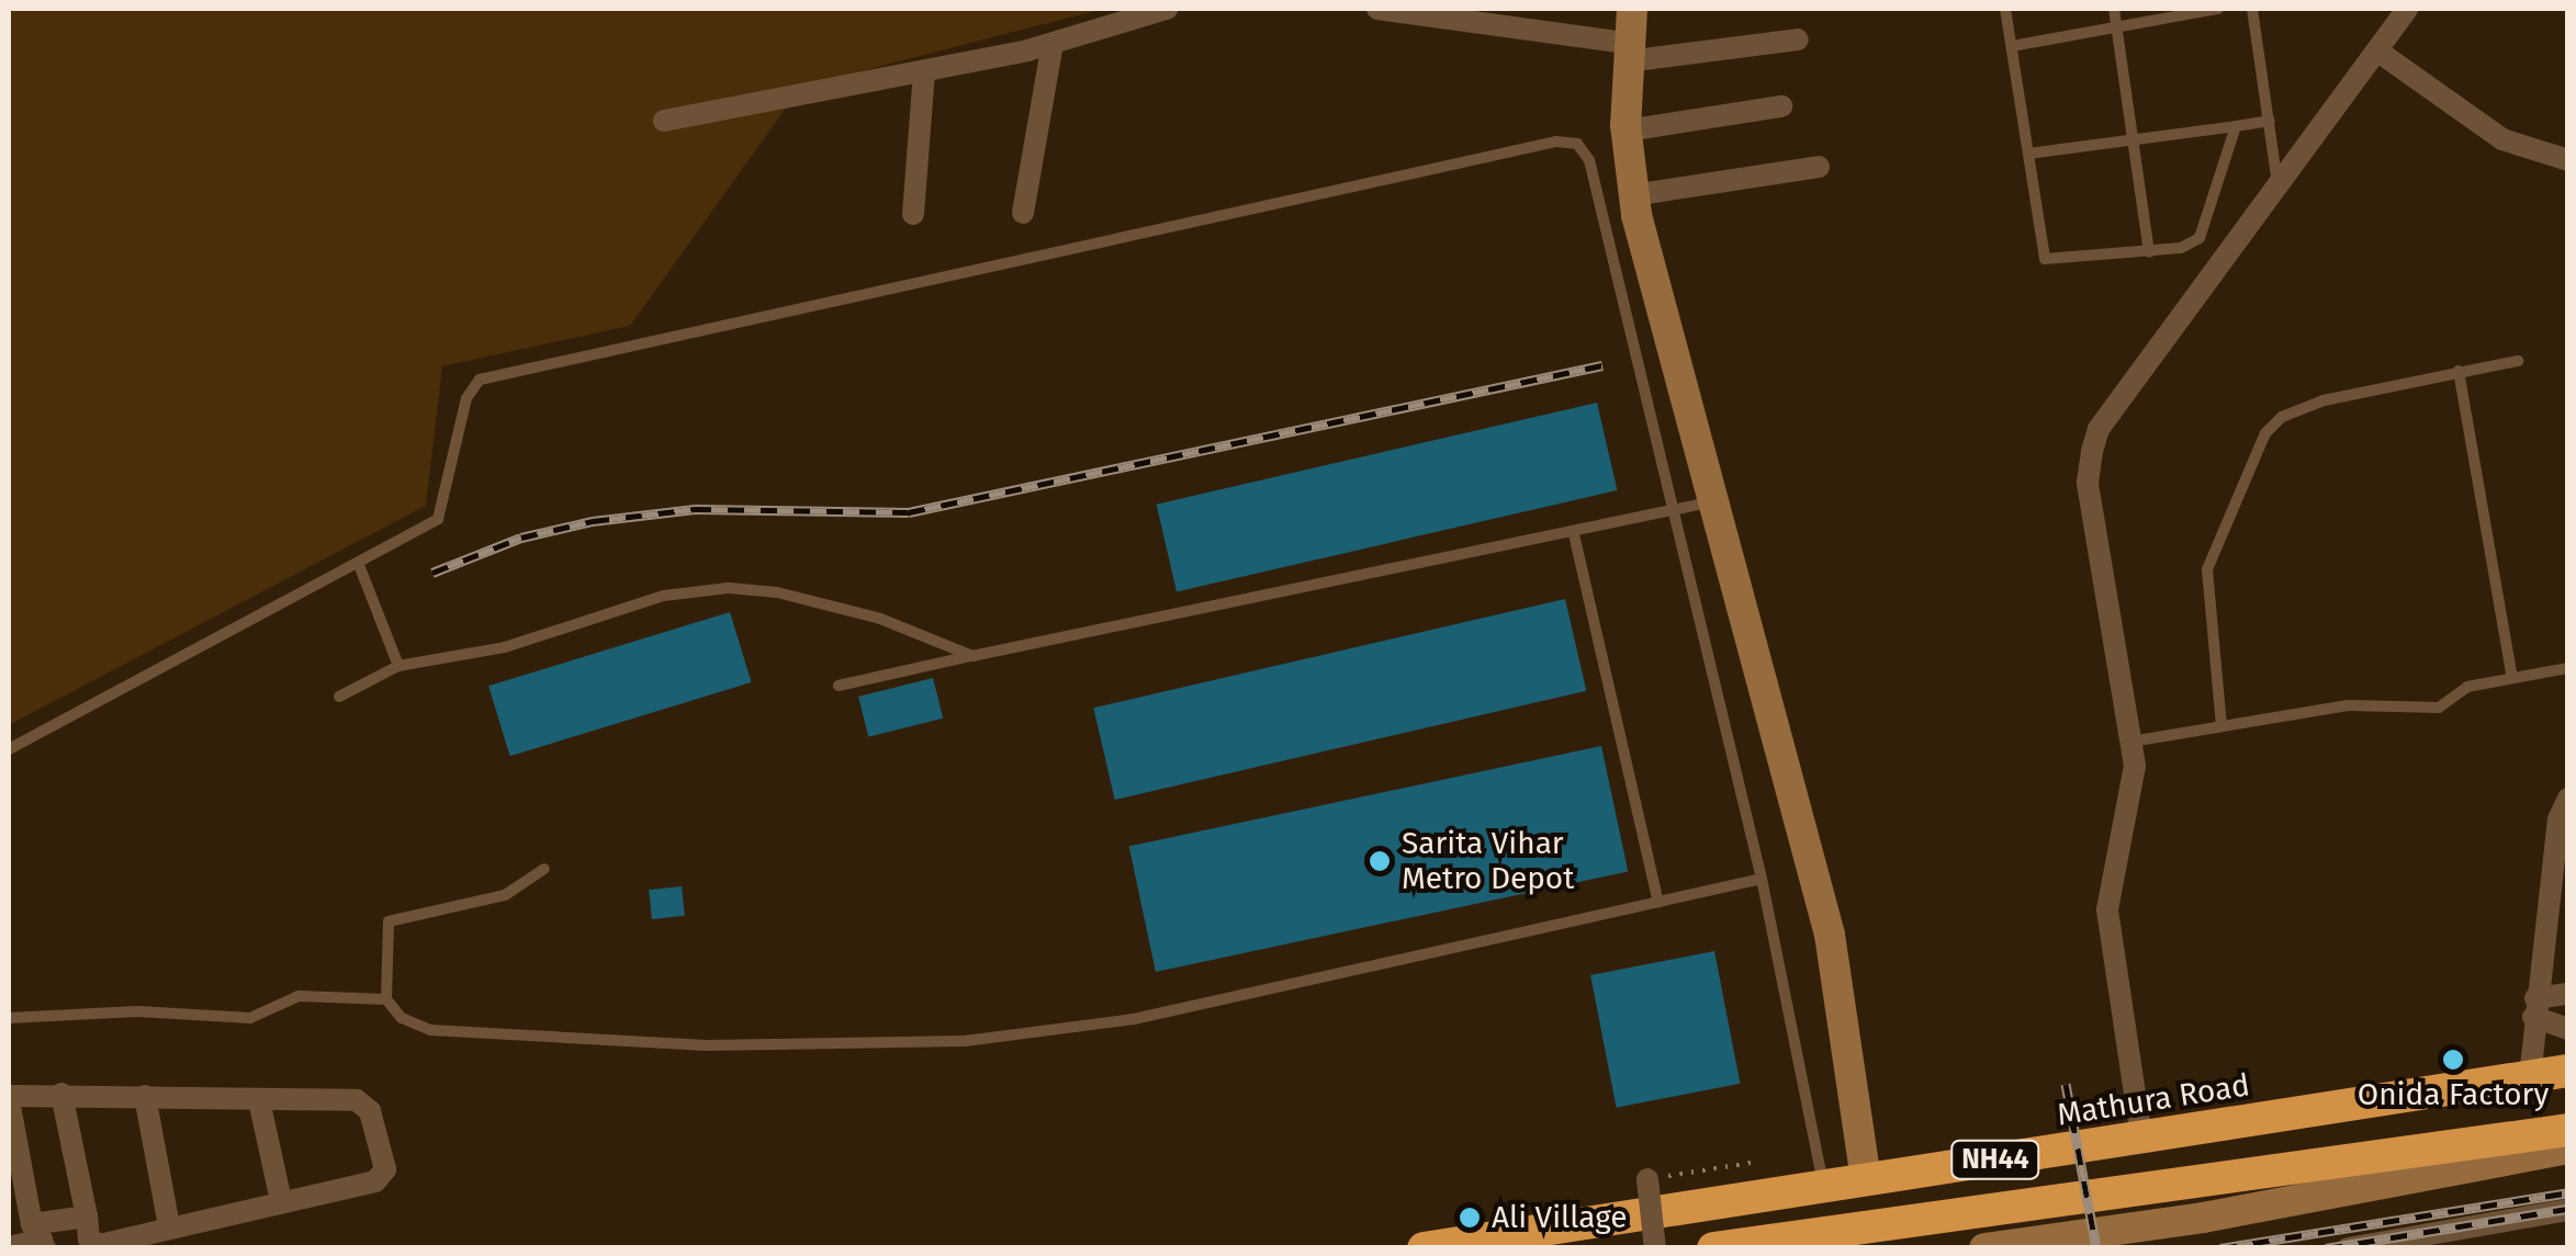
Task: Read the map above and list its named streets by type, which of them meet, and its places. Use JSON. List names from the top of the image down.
{
  "streets": {
    "highway": ["Mathura Road", "NH44"]
  },
  "places": ["Sarita Vihar Metro Depot", "Onida Factory", "Ali Village"]
}
